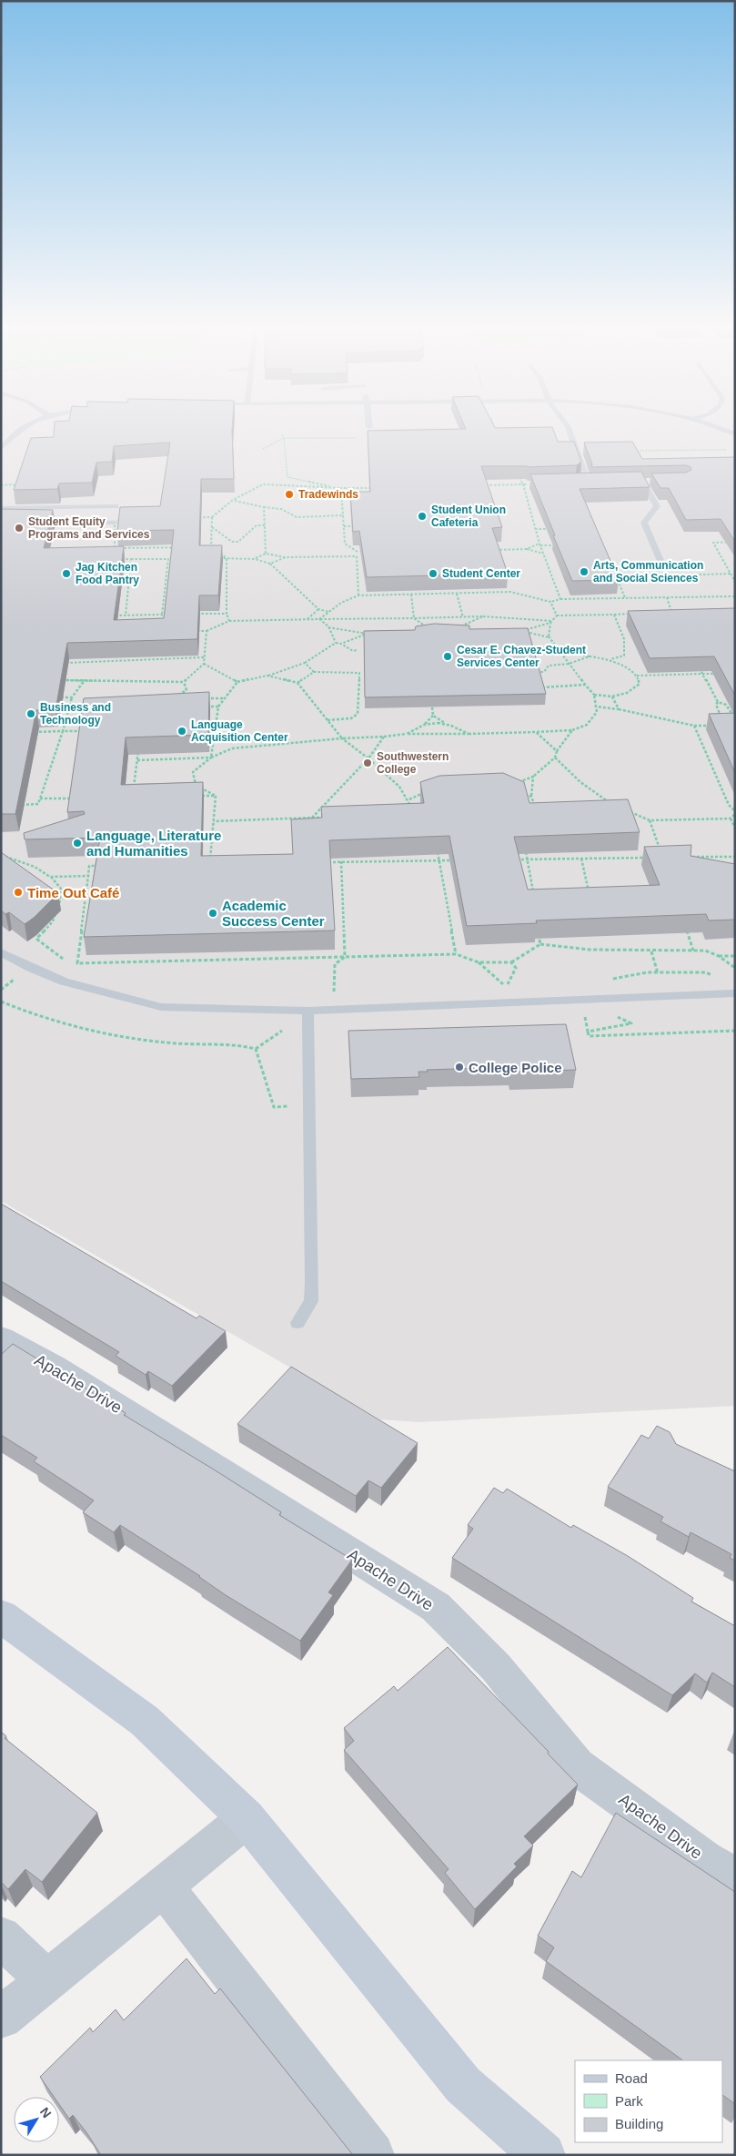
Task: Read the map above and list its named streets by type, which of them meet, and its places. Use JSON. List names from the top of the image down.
{
  "streets": {
    "street": ["Apache Drive"]
  },
  "places": [
    "Tradewinds",
    "Student Union Cafeteria",
    "Student Equity Programs and Services",
    "Arts, Communication and Social Sciences",
    "Jag Kitchen Food Pantry",
    "Student Center",
    "Cesar E. Chavez-Student Services Center",
    "Business and Technology",
    "Language Acquisition Center",
    "Southwestern College",
    "Language, Literature and Humanities",
    "Time Out Café",
    "Academic Success Center",
    "College Police"
  ],
  "legend": ["Road", "Park", "Building"],
  "north": "top right"
}
